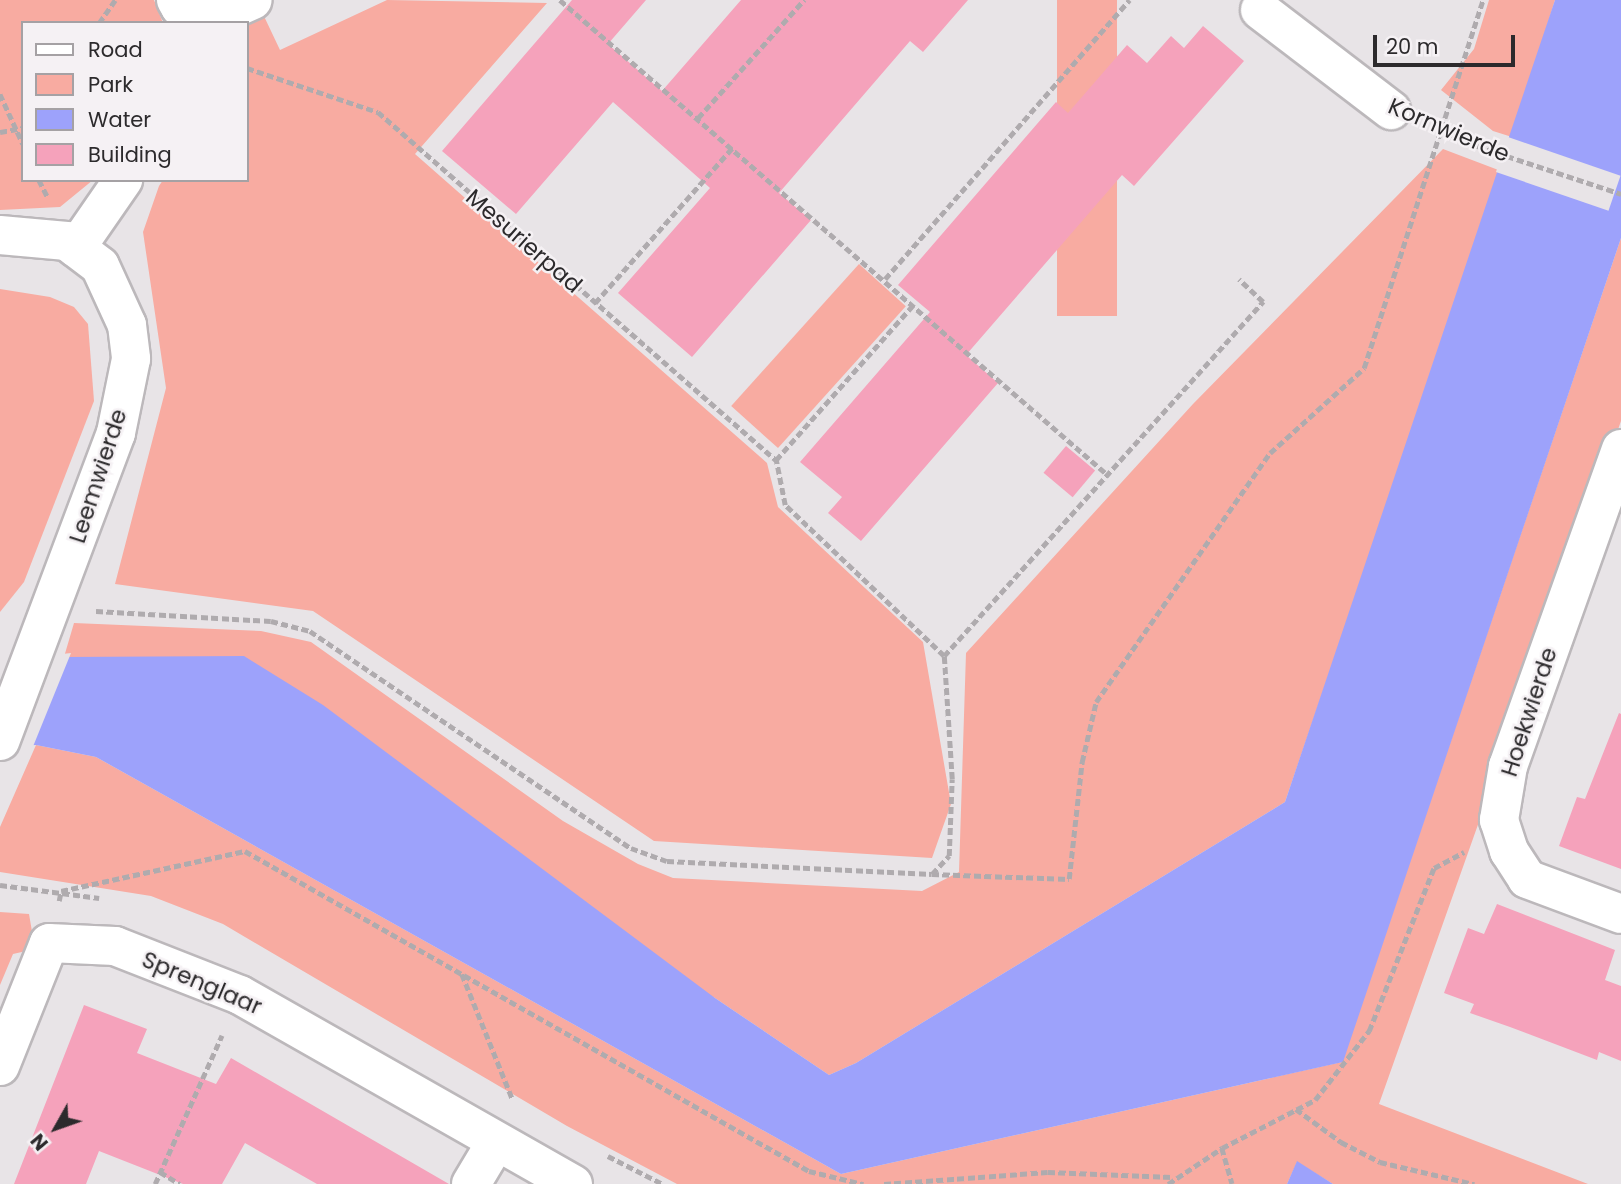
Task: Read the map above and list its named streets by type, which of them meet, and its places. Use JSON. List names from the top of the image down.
{
  "streets": {
    "street": [
      "Kornwierde",
      "Leemwierde",
      "Hoekwierde",
      "Sprenglaar"
    ],
    "path": ["Mesurierpad"]
  },
  "legend": [
    "Road",
    "Park",
    "Water",
    "Building"
  ],
  "scale_bar": "20 m",
  "north": "bottom left"
}
